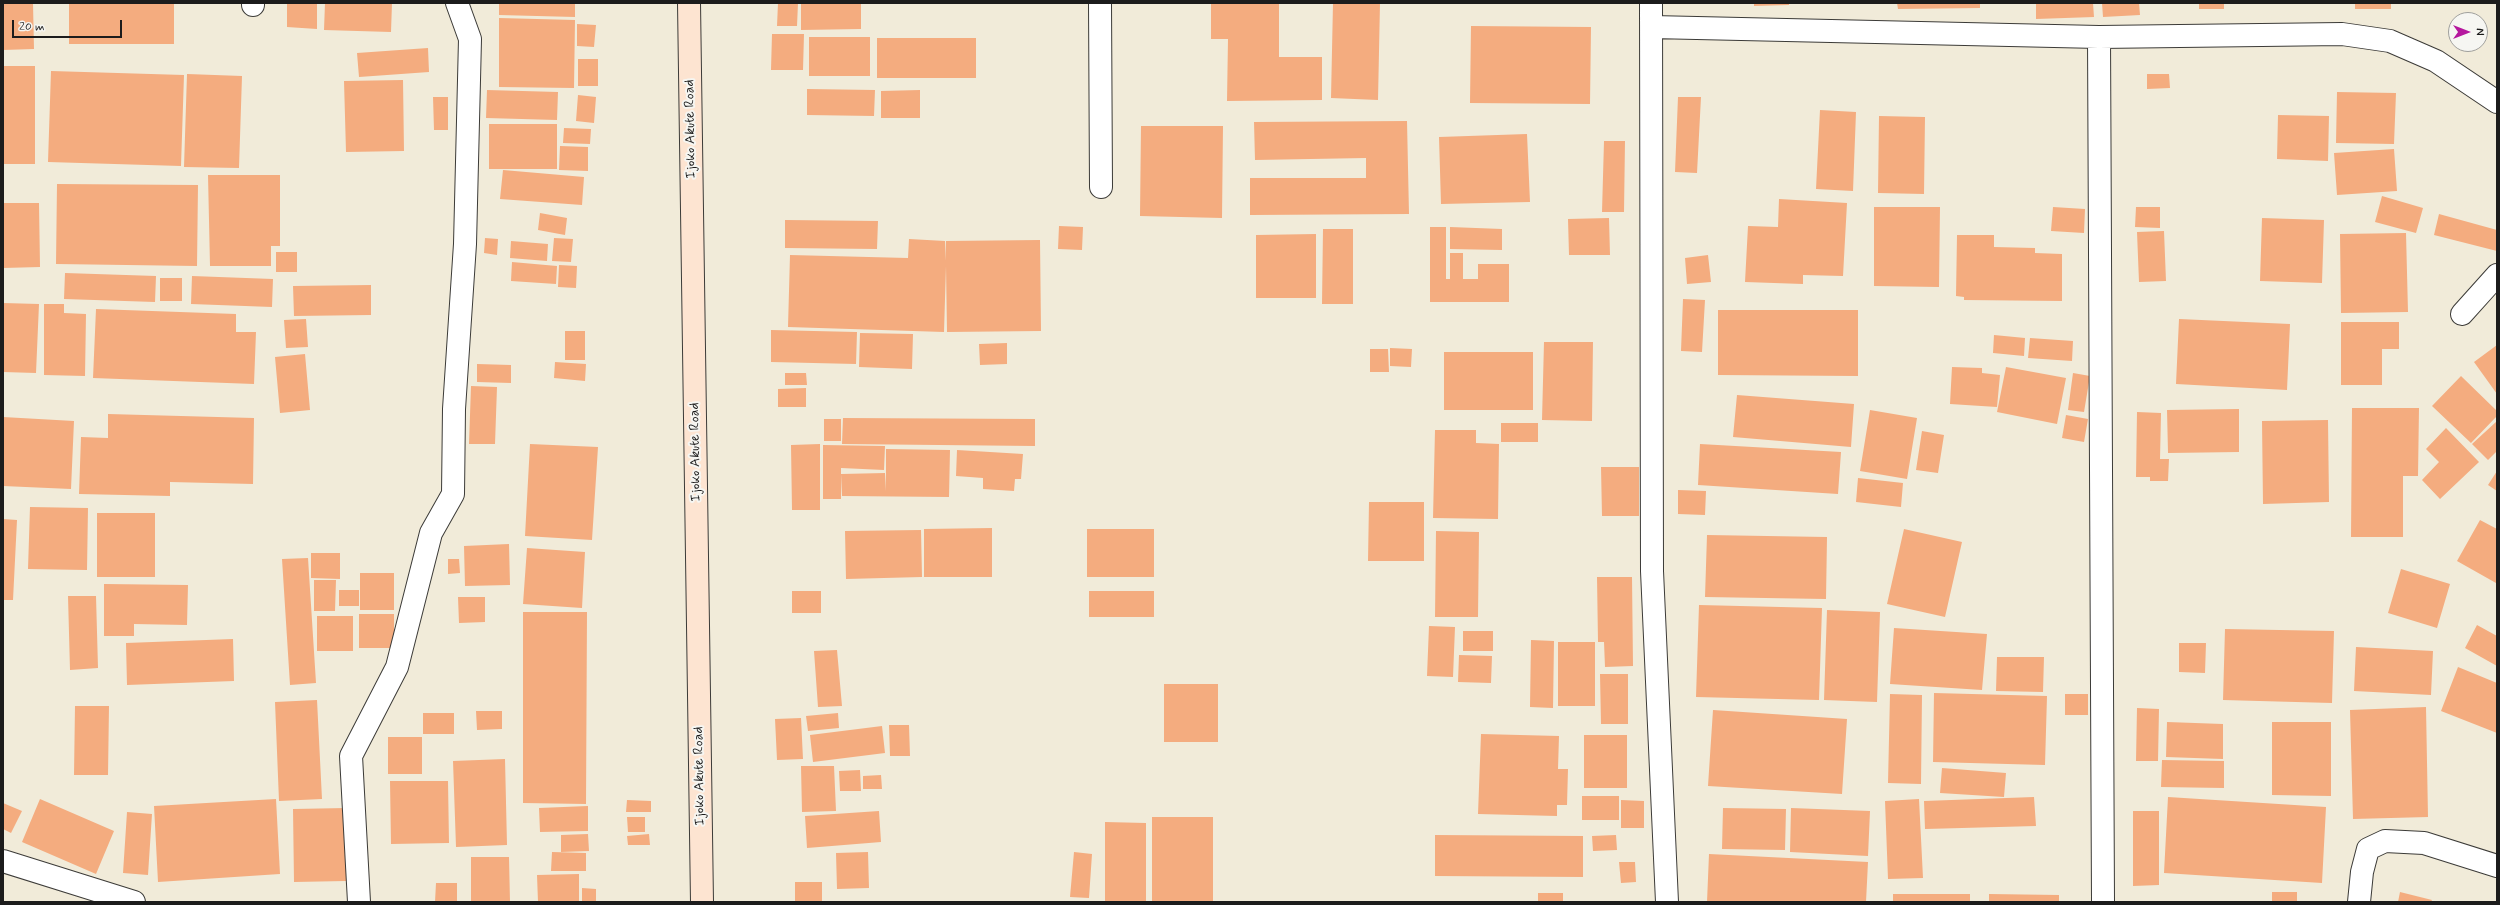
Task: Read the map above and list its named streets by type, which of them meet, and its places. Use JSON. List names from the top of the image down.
{
  "streets": {
    "main road": ["Ijoko Akute Road"]
  },
  "scale_bar": "20 m",
  "north": "right"
}
